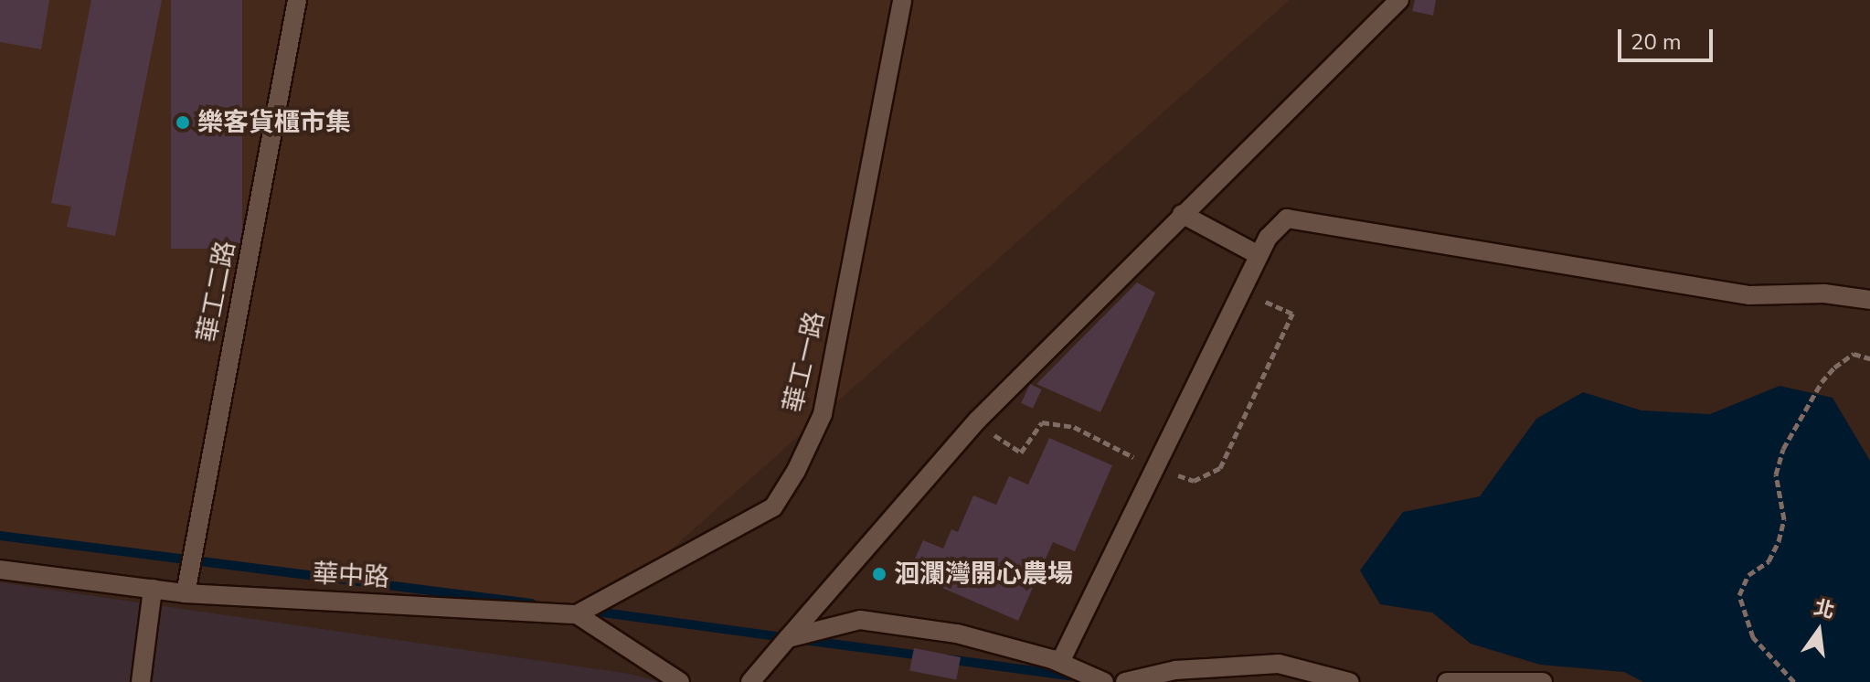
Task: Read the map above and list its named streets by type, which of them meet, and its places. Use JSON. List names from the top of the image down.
{
  "streets": {
    "street": ["華工二路", "華工一路", "華中路"]
  },
  "crossings": [
    ["華工二路", "華中路"],
    ["華工一路", "華中路"]
  ],
  "places": ["樂客貨櫃市集", "洄瀾灣開心農場"],
  "scale_bar": "20 m",
  "north": "top"
}
